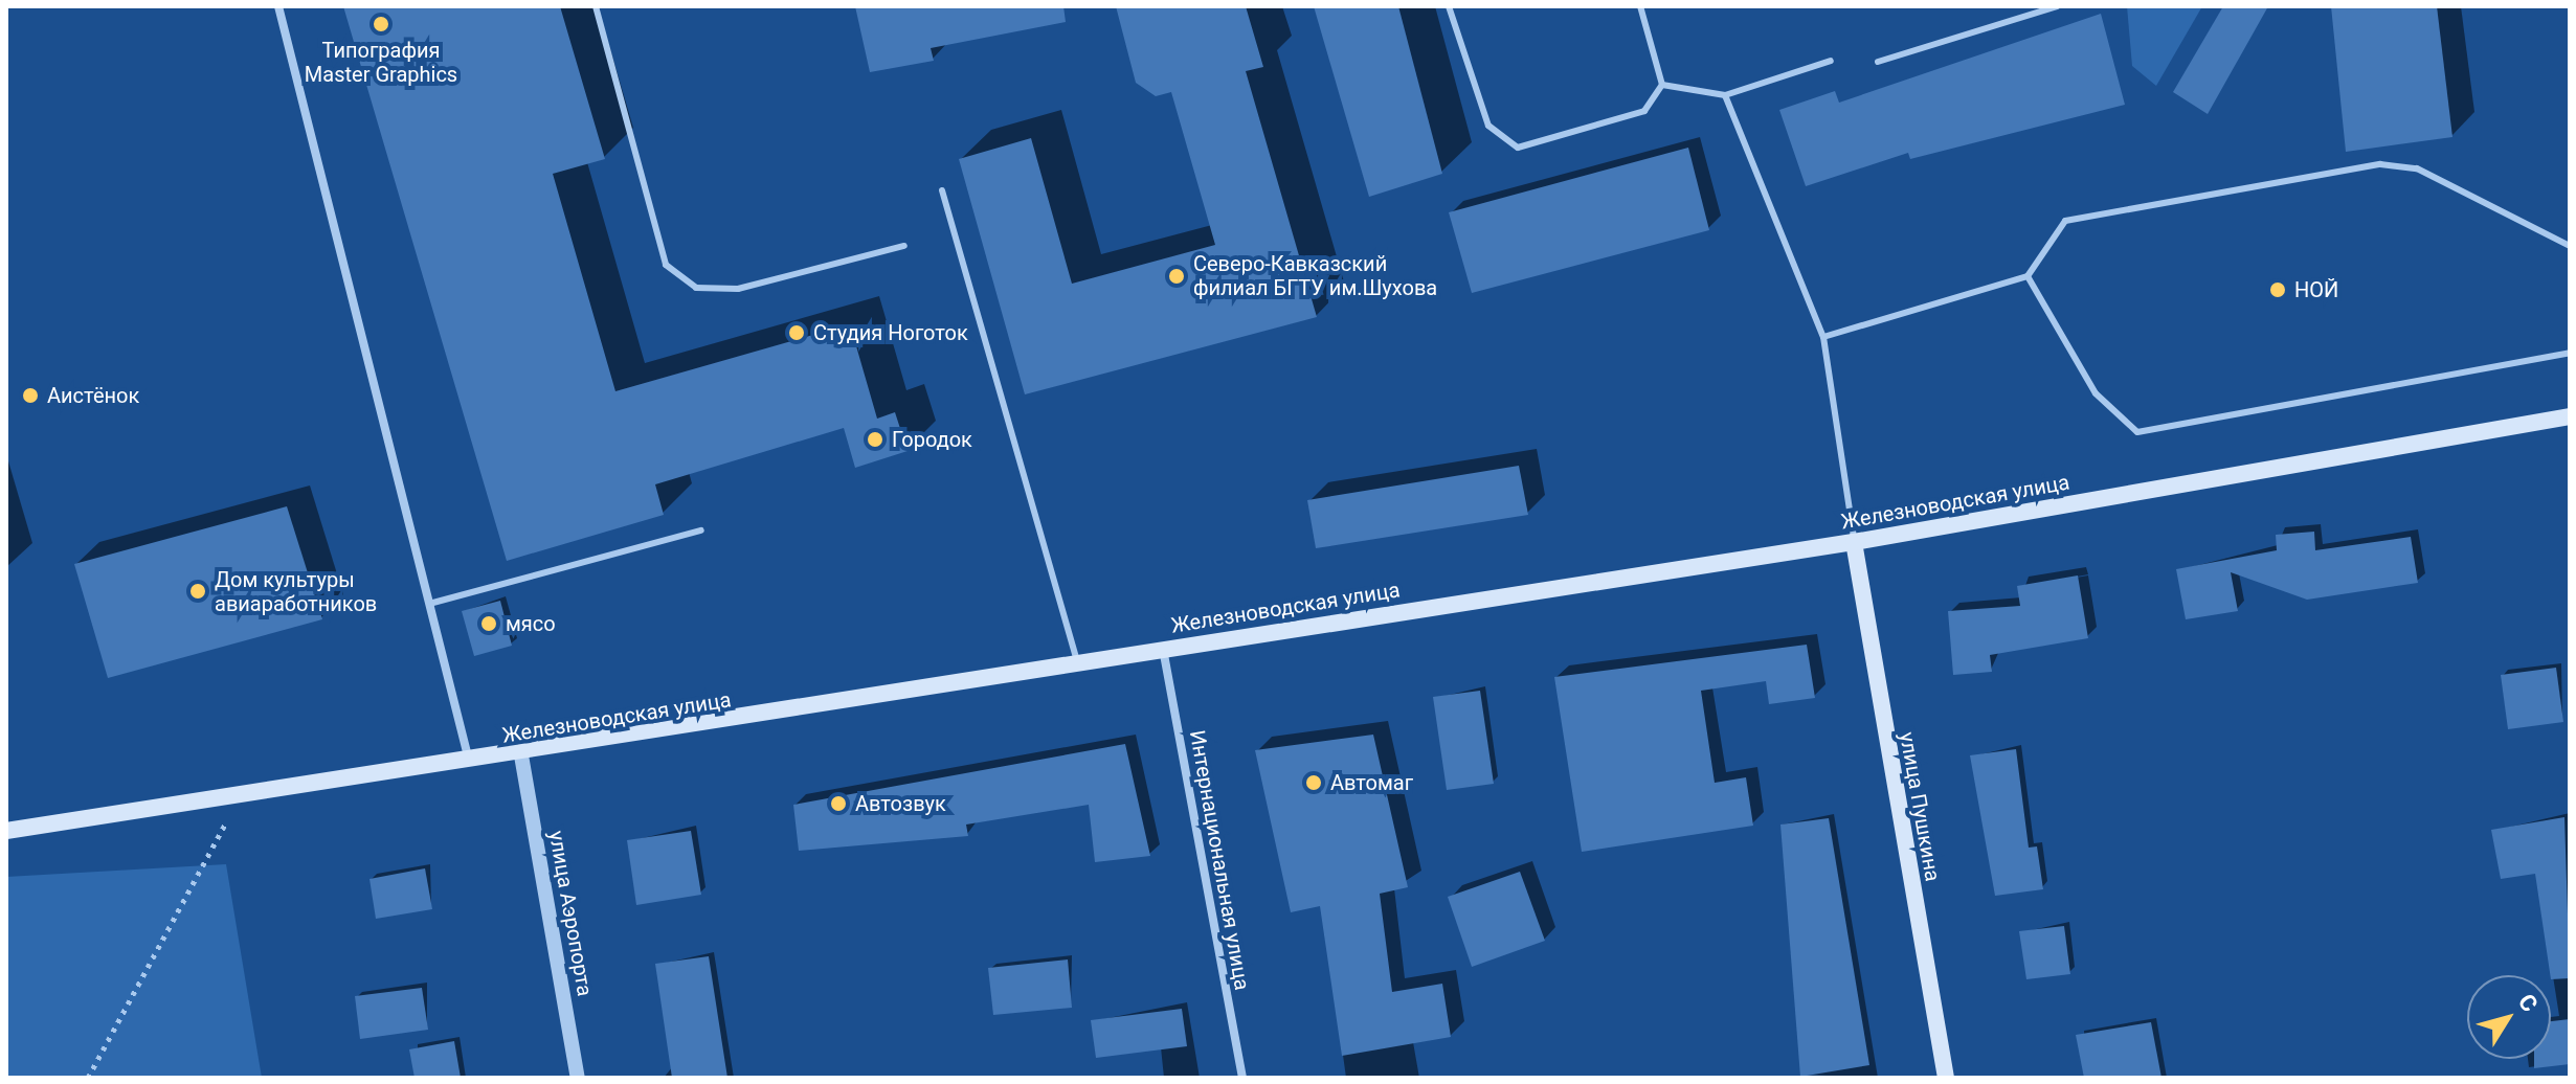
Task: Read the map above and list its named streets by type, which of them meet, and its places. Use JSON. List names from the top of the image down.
{
  "streets": {
    "main road": ["Железноводская улица", "улица Пушкина"],
    "street": ["Интернациональная улица", "улица Аэропорта"]
  },
  "crossings": [
    ["Железноводская улица", "улица Пушкина"],
    ["Железноводская улица", "Интернациональная улица"],
    ["Железноводская улица", "улица Аэропорта"]
  ],
  "places": [
    "Типография Master Graphics",
    "Северо-Кавказский филиал БГТУ им.Шухова",
    "НОЙ",
    "Студия Ноготок",
    "Аистёнок",
    "Городок",
    "Дом культуры авиаработников",
    "мясо",
    "Автомаг",
    "Автозвук"
  ],
  "north": "top right"
}
